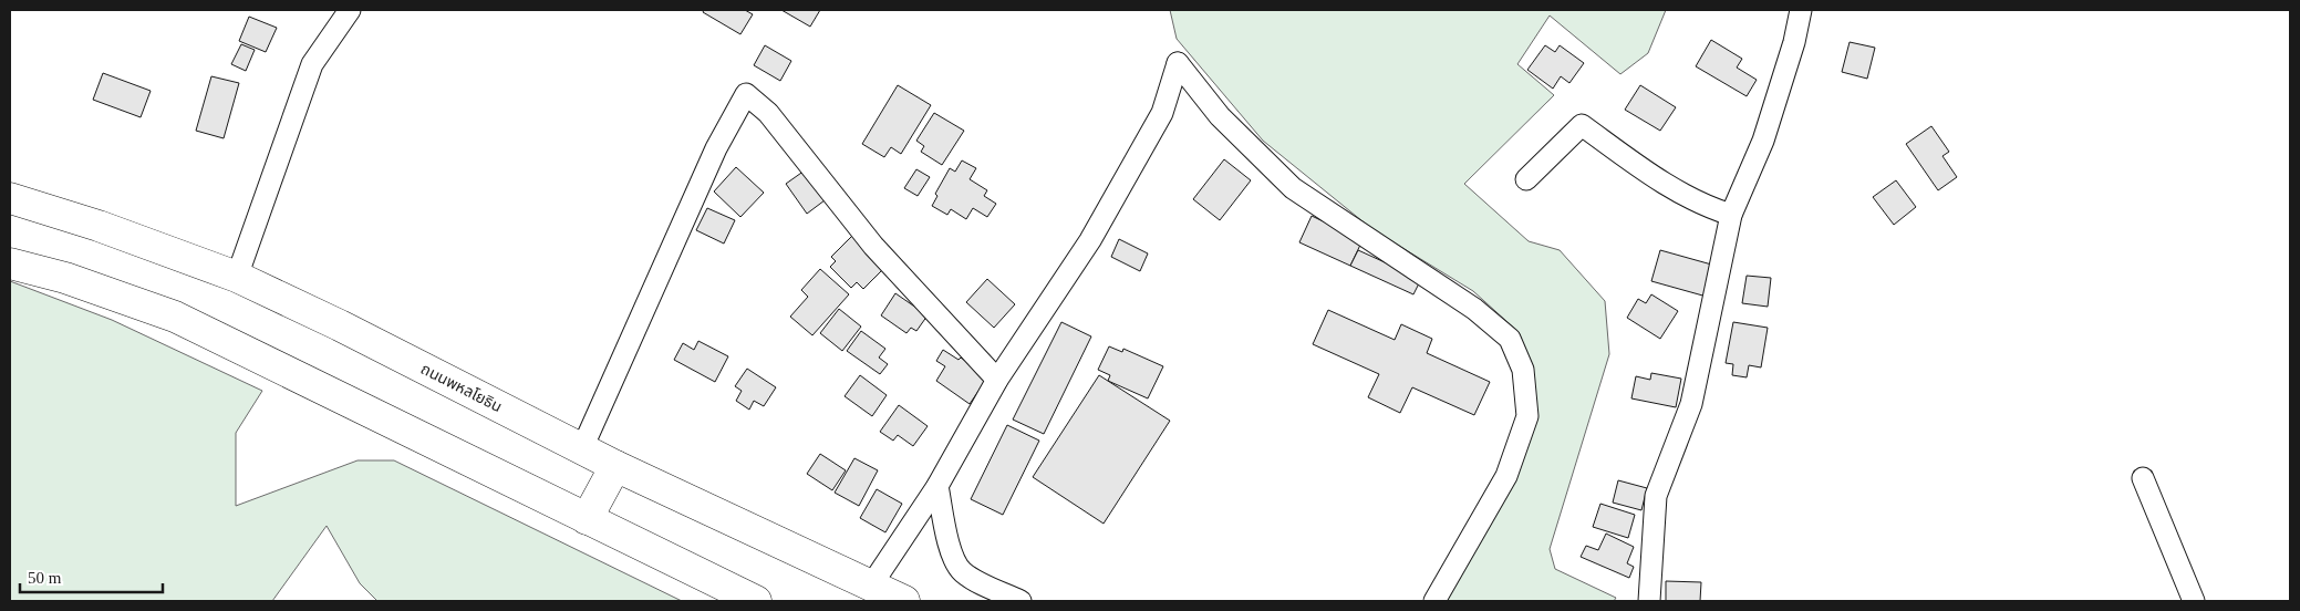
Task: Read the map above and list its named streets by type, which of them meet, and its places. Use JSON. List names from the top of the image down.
{
  "streets": {
    "highway": ["ถนนพหลโยธิน"]
  },
  "scale_bar": "50 m"
}
